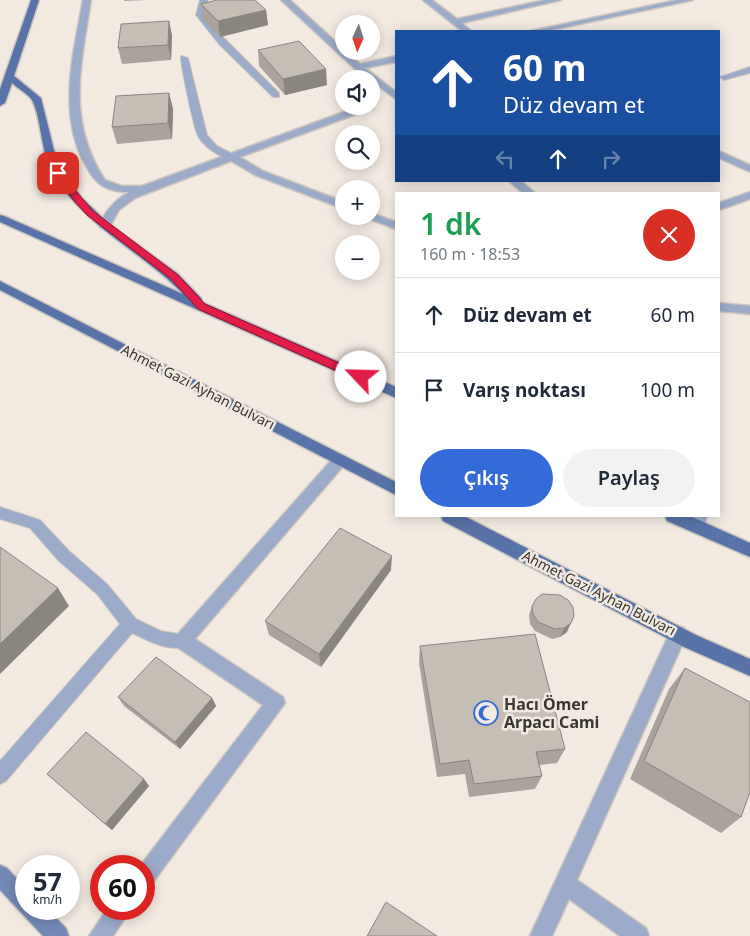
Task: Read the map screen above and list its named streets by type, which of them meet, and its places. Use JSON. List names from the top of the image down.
{
  "streets": {
    "main road": ["Ahmet Gazi Ayhan Bulvarı"]
  },
  "places": {
    "mosque": ["Hacı Ömer Arpacı Cami"]
  },
  "north": "bottom",
  "page": {
    "map_buttons": ["+", "−"],
    "turn": ["60 m", "Düz devam et"],
    "heading": ["1 dk", "160 m · 18:53"],
    "list": [
      {
        "name": "Düz devam et",
        "value": "60 m"
      },
      {
        "name": "Varış noktası",
        "value": "100 m"
      }
    ],
    "buttons": ["Çıkış", "Paylaş"],
    "speed": "57 km/h",
    "limit": "60"
  }
}
